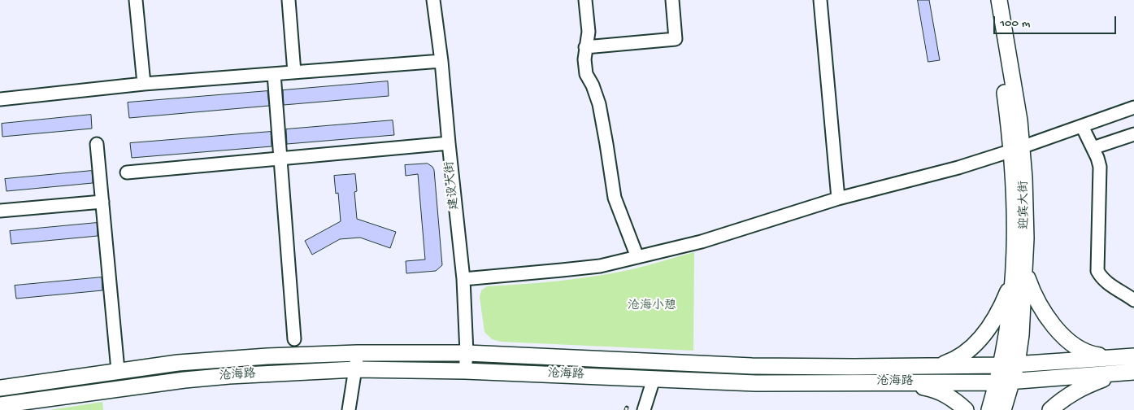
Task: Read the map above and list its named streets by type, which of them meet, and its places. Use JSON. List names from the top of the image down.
{
  "streets": {
    "main road": ["迎宾大街", "沧海路"],
    "street": ["建设大街"]
  },
  "crossings": [
    ["建设大街", "沧海路"],
    ["迎宾大街", "沧海路"]
  ],
  "parks": ["沧海小憩"],
  "scale_bar": "100 m"
}
